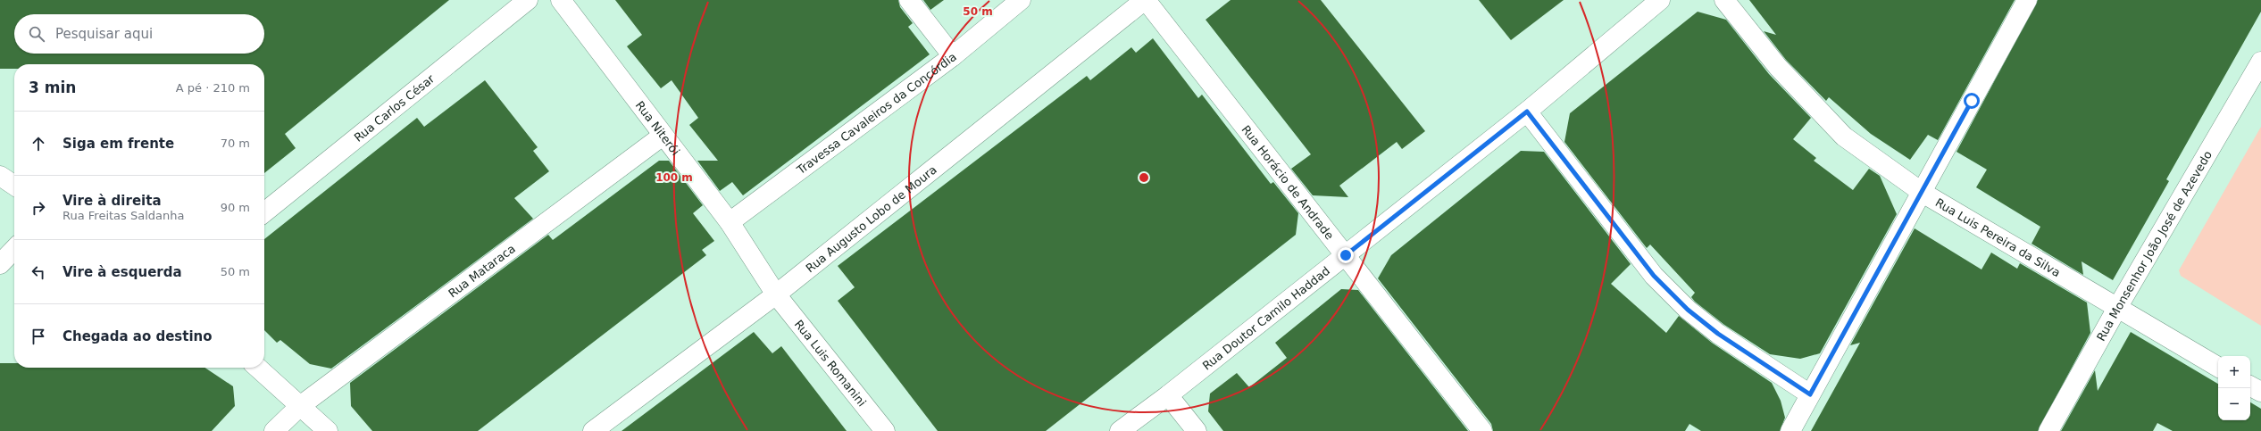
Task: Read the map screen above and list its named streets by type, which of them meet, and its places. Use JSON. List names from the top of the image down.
{
  "streets": {
    "street": [
      "Rua Carlos César",
      "Travessa Cavaleiros da Concórdia",
      "Rua Niterói",
      "Rua Horácio de Andrade",
      "Rua Augusto Lobo de Moura",
      "Rua Luis Pereira da Silva",
      "Rua Monsenhor João José de Azevedo",
      "Rua Mataraca",
      "Rua Doutor Camilo Haddad",
      "Rua Luis Romanini"
    ]
  },
  "crossings": [
    ["Travessa Cavaleiros da Concórdia", "Rua Niterói"],
    ["Rua Niterói", "Rua Augusto Lobo de Moura"],
    ["Rua Niterói", "Rua Mataraca"],
    ["Rua Niterói", "Rua Luis Romanini"],
    ["Rua Horácio de Andrade", "Rua Augusto Lobo de Moura"],
    ["Rua Horácio de Andrade", "Rua Doutor Camilo Haddad"],
    ["Rua Augusto Lobo de Moura", "Rua Luis Romanini"],
    ["Rua Luis Pereira da Silva", "Rua Monsenhor João José de Azevedo"]
  ],
  "page": {
    "search": "Pesquisar aqui",
    "heading": ["3 min", "A pé · 210 m"],
    "list": [
      ["Siga em frente", "70 m"],
      ["Vire à direita", "Rua Freitas Saldanha", "90 m"],
      ["Vire à esquerda", "50 m"],
      "Chegada ao destino"
    ],
    "map_buttons": ["+", "−"]
  },
  "rings": ["50 m", "100 m"]
}
